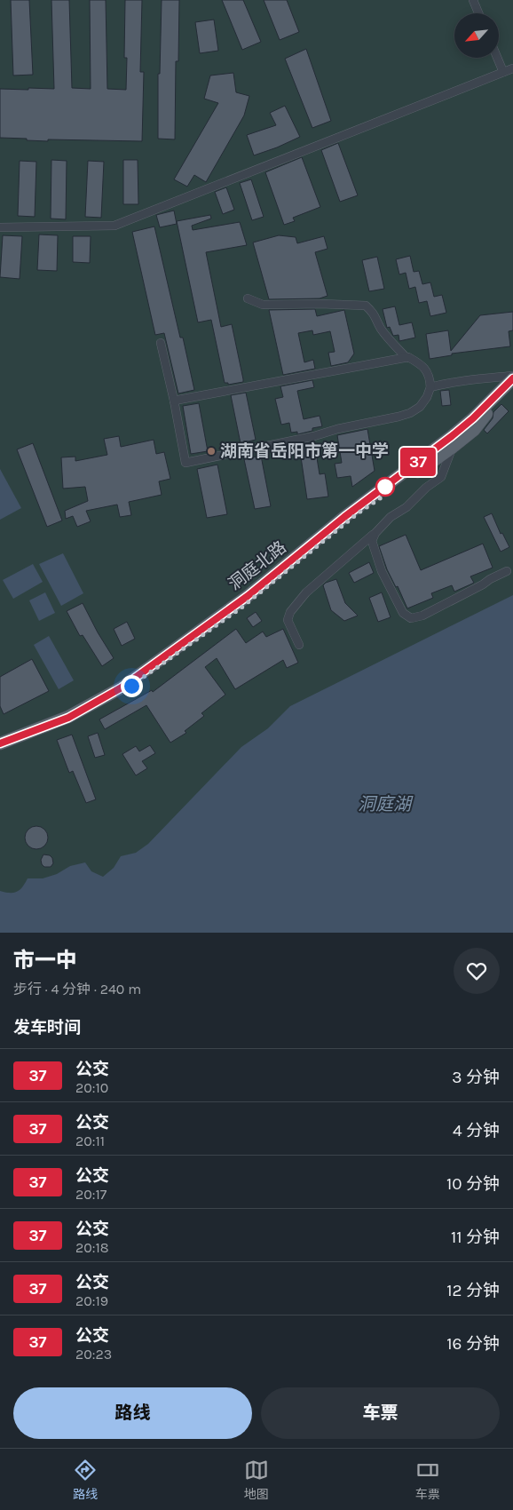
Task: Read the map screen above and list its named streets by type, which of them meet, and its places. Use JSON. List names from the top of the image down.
{
  "streets": {
    "main road": ["洞庭北路"]
  },
  "water": ["洞庭湖"],
  "places": ["湖南省岳阳市第一中学"],
  "lines": ["bus line 37"],
  "north": "bottom left",
  "page": {
    "on_map": "37",
    "heading": [
      ["市一中", "步行 · 4 分钟 · 240 m"],
      "发车时间"
    ],
    "list": [
      {
        "mark": "37",
        "name": "公交",
        "note": "20:10",
        "value": "3 分钟"
      },
      {
        "mark": "37",
        "name": "公交",
        "note": "20:11",
        "value": "4 分钟"
      },
      {
        "mark": "37",
        "name": "公交",
        "note": "20:17",
        "value": "10 分钟"
      },
      {
        "mark": "37",
        "name": "公交",
        "note": "20:18",
        "value": "11 分钟"
      },
      {
        "mark": "37",
        "name": "公交",
        "note": "20:19",
        "value": "12 分钟"
      },
      {
        "mark": "37",
        "name": "公交",
        "note": "20:23",
        "value": "16 分钟"
      }
    ],
    "buttons": ["路线", "车票"],
    "tabs": ["路线", "地图", "车票"]
  }
}
